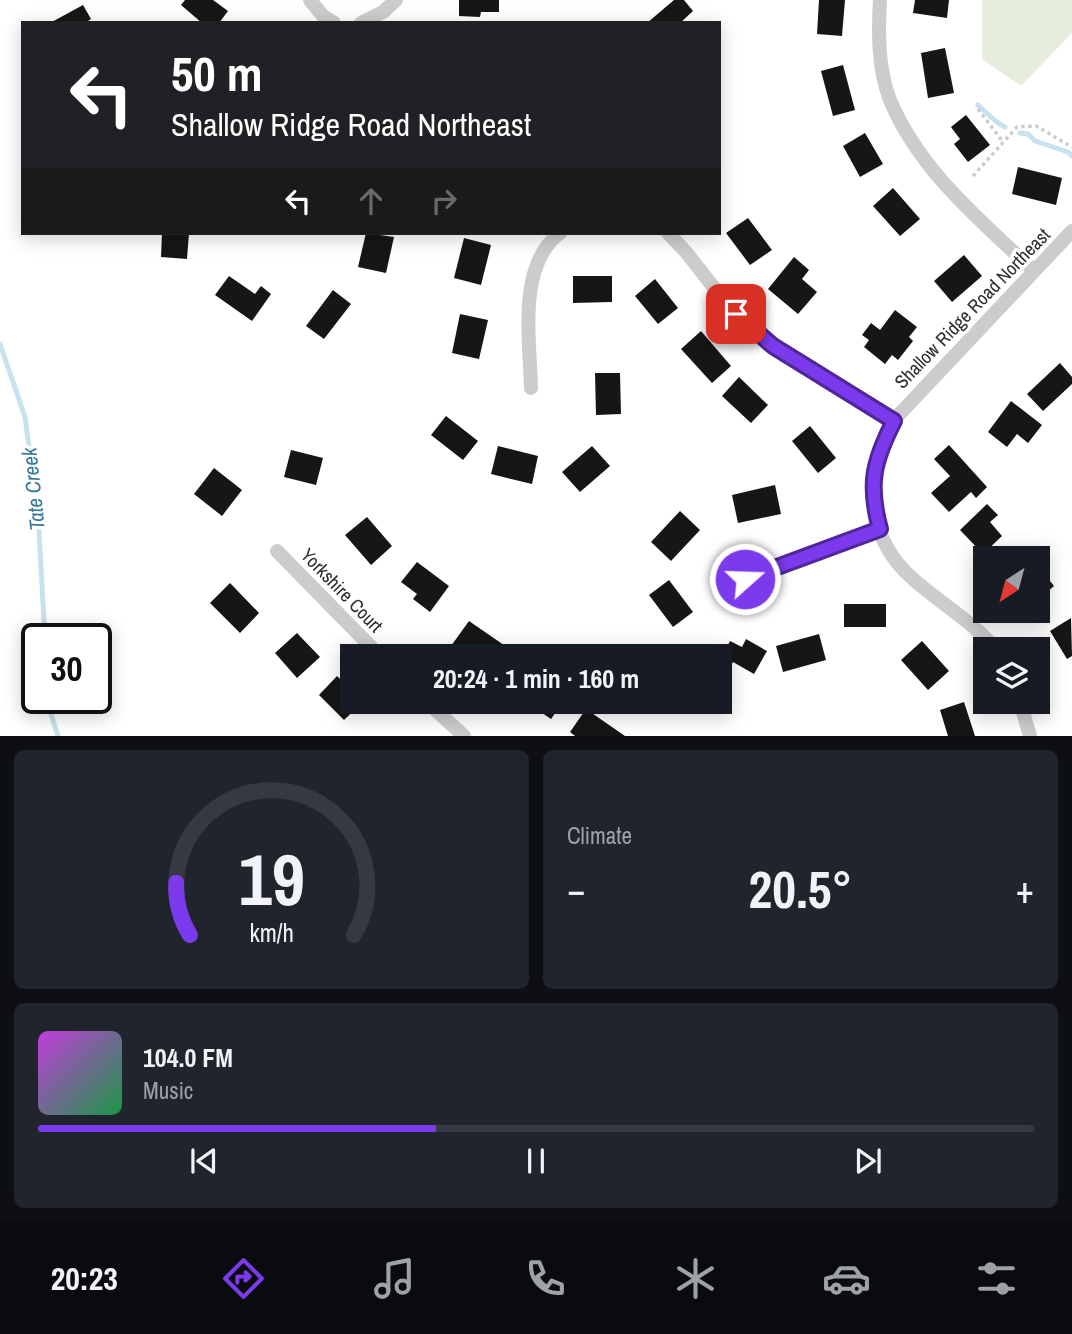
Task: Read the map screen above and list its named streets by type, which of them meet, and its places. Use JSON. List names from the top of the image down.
{
  "streets": {
    "street": ["Shallow Ridge Road Northeast", "Yorkshire Court"]
  },
  "water": ["Tate Creek"],
  "north": "bottom left",
  "page": {
    "turn": ["50 m", "Shallow Ridge Road Northeast"],
    "limit": "30",
    "trip": "20:24 · 1 min · 160 m",
    "tile": "Climate",
    "heat": ["−", "20.5°", "+"],
    "song": ["104.0 FM", "Music"],
    "tabs": "20:23",
    "gauge": ["19", "km/h"]
  }
}
